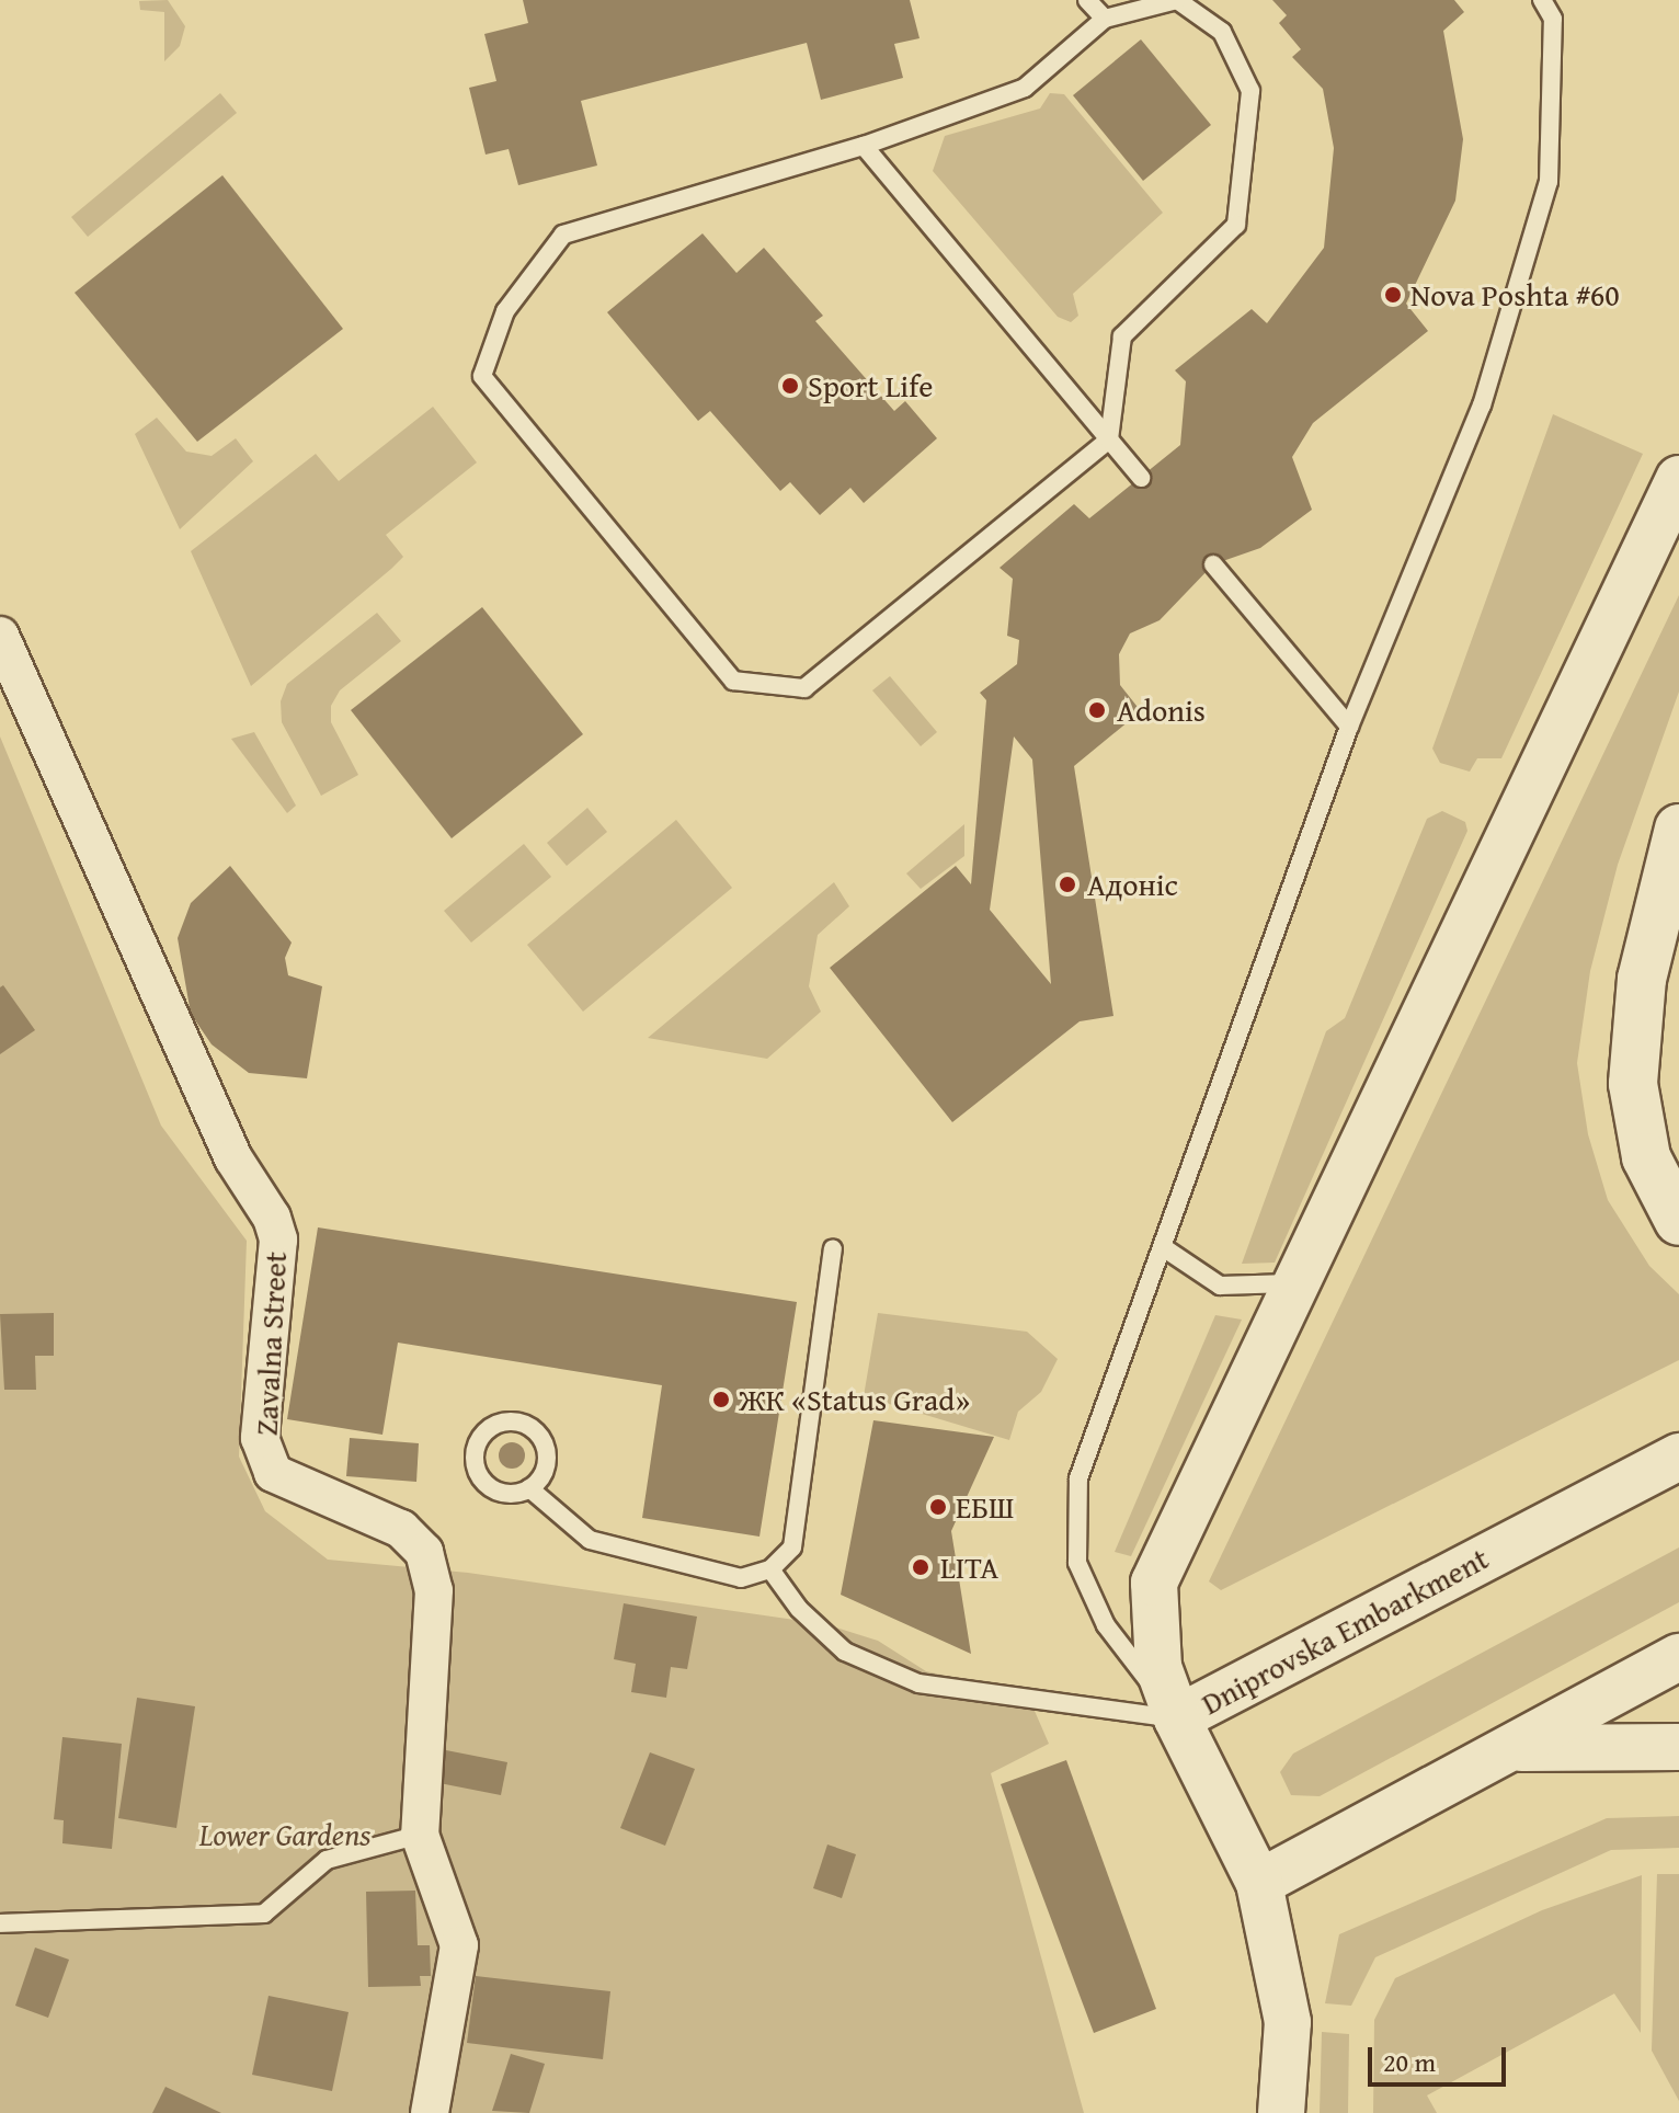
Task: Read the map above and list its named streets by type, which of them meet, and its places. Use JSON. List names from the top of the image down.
{
  "streets": {
    "street": ["Zavalna Street", "Dniprovska Embarkment"]
  },
  "parks": ["Lower Gardens"],
  "places": [
    "Nova Poshta #60",
    "Sport Life",
    "Adonis",
    "Адоніс",
    "ЖК «Status Grad»",
    "ЕБШ",
    "LITA"
  ],
  "scale_bar": "20 m"
}
